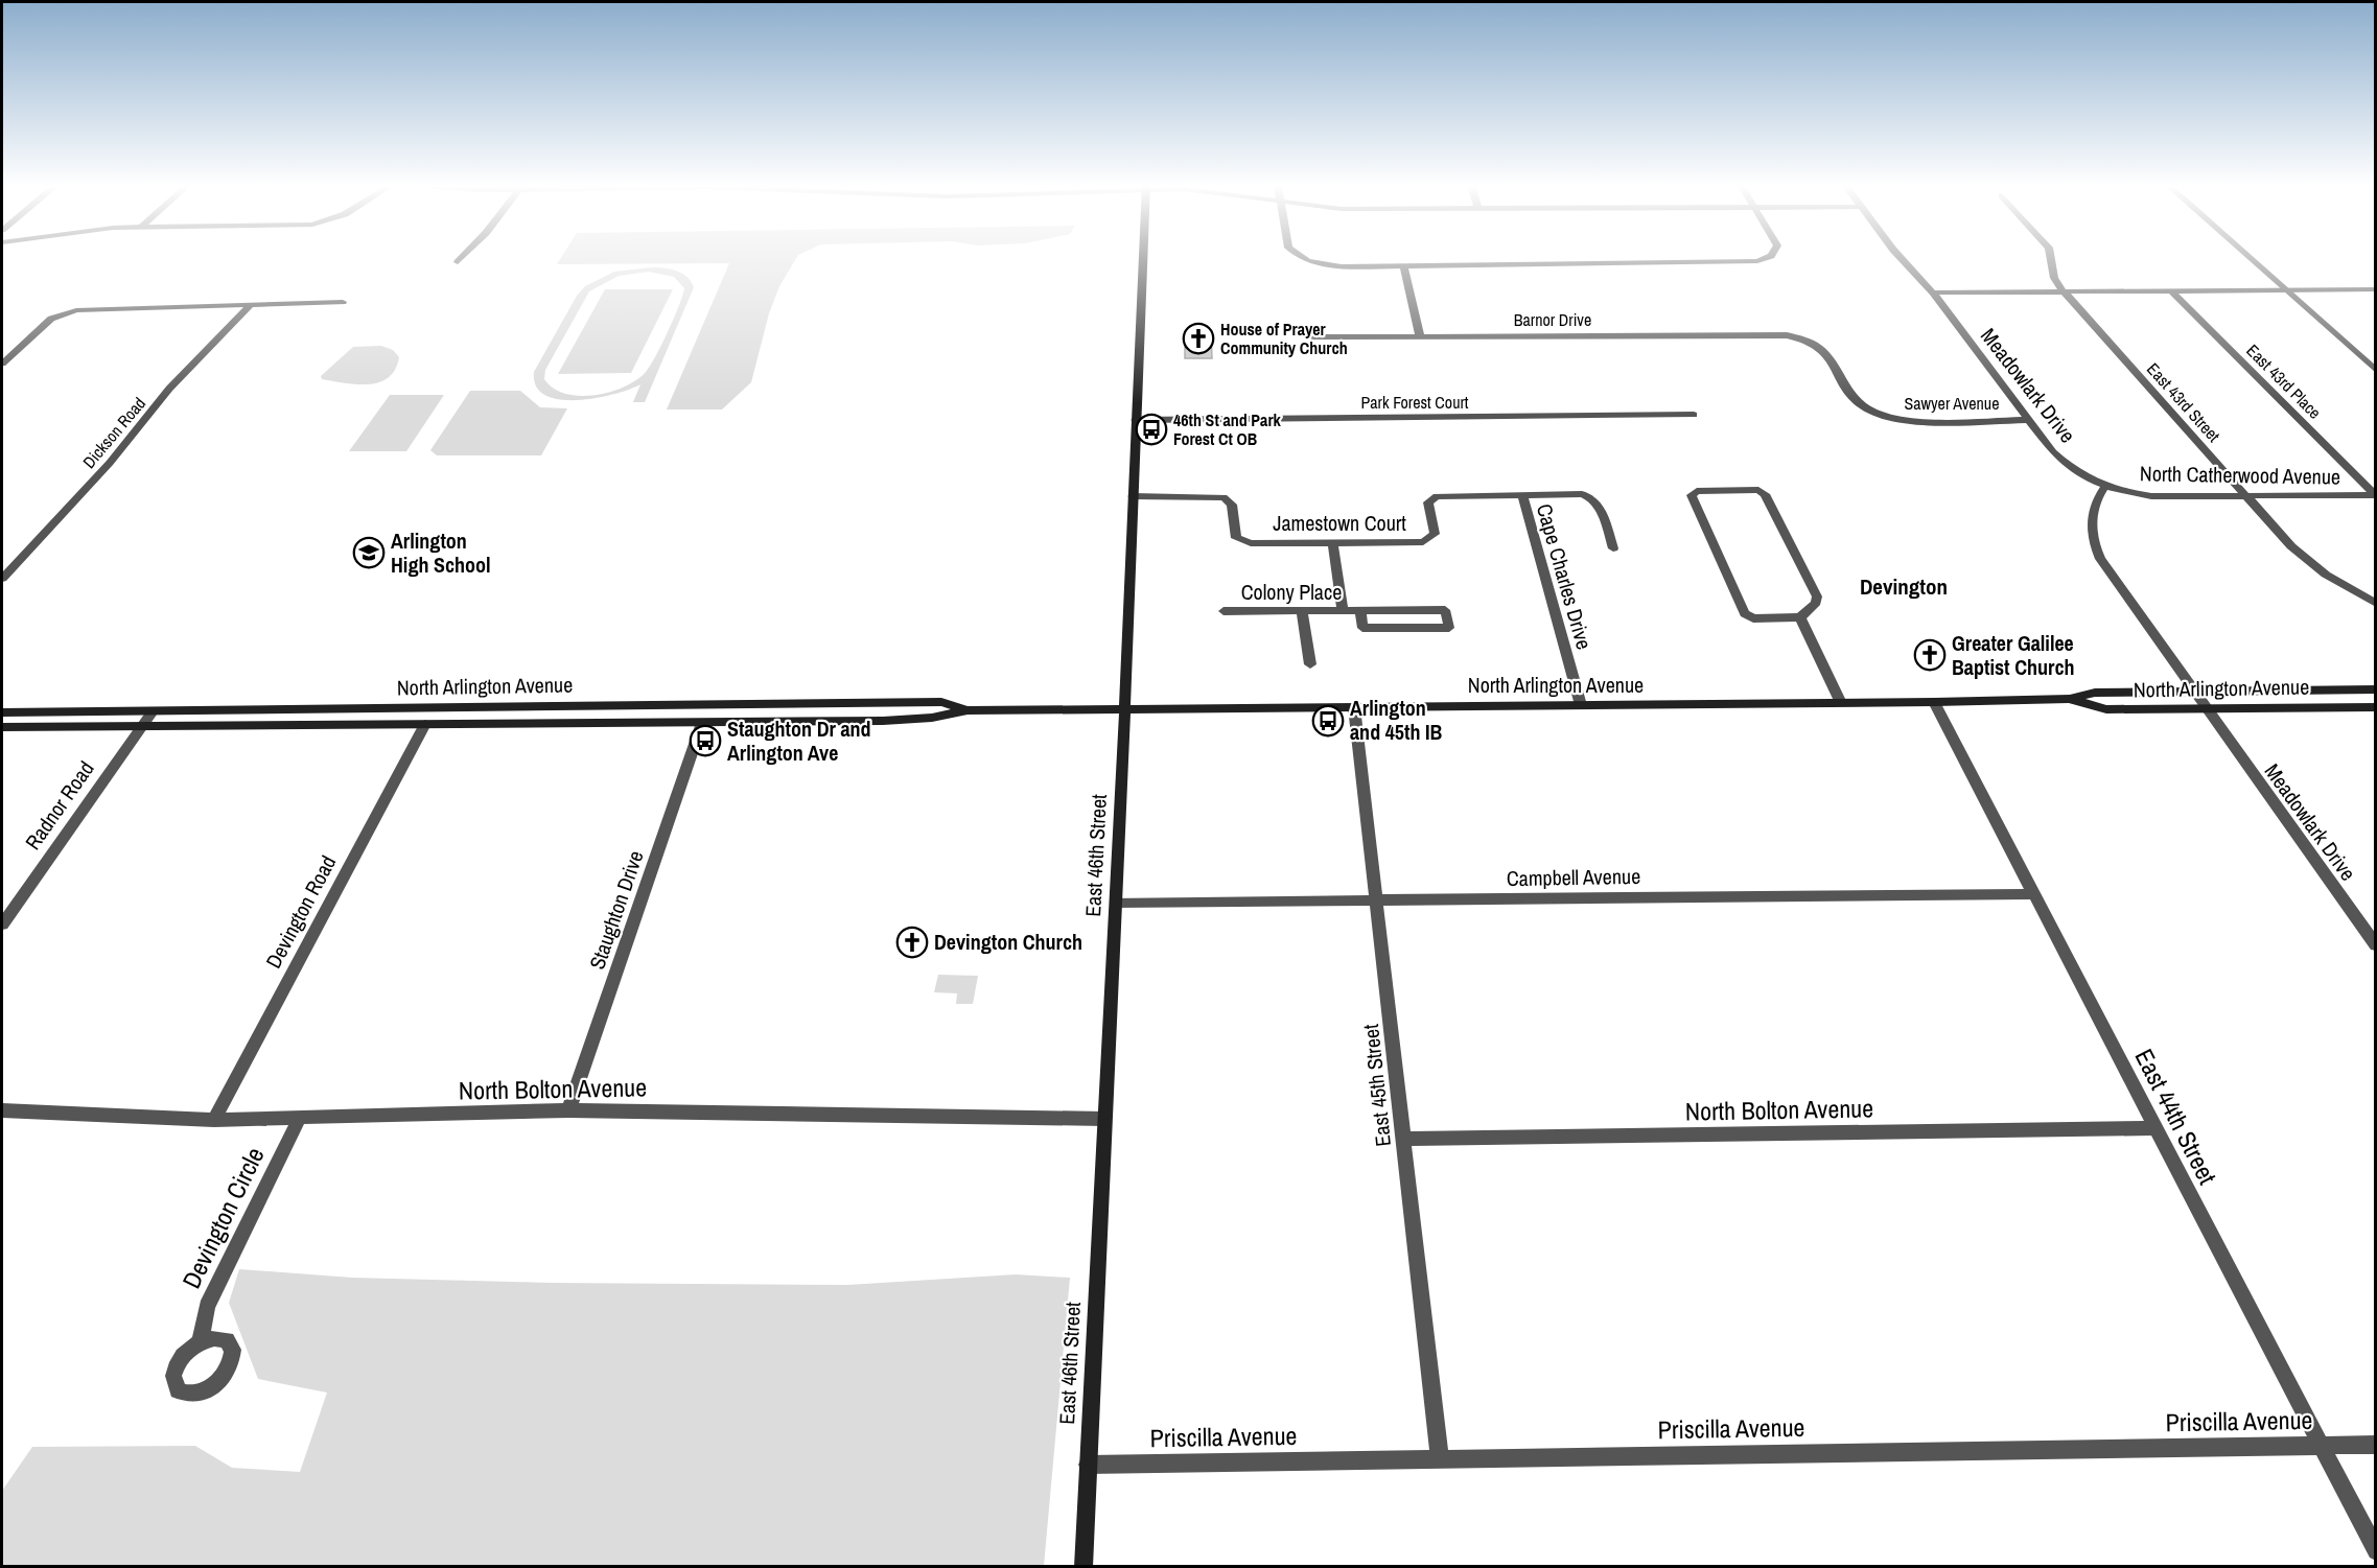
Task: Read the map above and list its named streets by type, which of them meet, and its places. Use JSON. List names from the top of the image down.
{
  "streets": {
    "main road": ["North Arlington Avenue", "East 46th Street"],
    "street": [
      "Barnor Drive",
      "East 43rd Place",
      "Meadowlark Drive",
      "Park Forest Court",
      "East 43rd Street",
      "Sawyer Avenue",
      "Dickson Road",
      "North Catherwood Avenue",
      "Jamestown Court",
      "Cape Charles Drive",
      "Colony Place",
      "Radnor Road",
      "Campbell Avenue",
      "Staughton Drive",
      "Devington Road",
      "East 45th Street",
      "North Bolton Avenue",
      "East 44th Street",
      "Devington Circle",
      "Priscilla Avenue"
    ]
  },
  "crossings": [
    ["Barnor Drive", "Sawyer Avenue"],
    ["East 43rd Place", "North Catherwood Avenue"],
    ["Meadowlark Drive", "Sawyer Avenue"],
    ["Meadowlark Drive", "North Catherwood Avenue"],
    ["Meadowlark Drive", "North Arlington Avenue"],
    ["Park Forest Court", "East 46th Street"],
    ["East 43rd Street", "North Catherwood Avenue"],
    ["Jamestown Court", "Cape Charles Drive"],
    ["Jamestown Court", "East 46th Street"],
    ["Cape Charles Drive", "North Arlington Avenue"],
    ["North Arlington Avenue", "Radnor Road"],
    ["North Arlington Avenue", "East 46th Street"],
    ["North Arlington Avenue", "Staughton Drive"],
    ["North Arlington Avenue", "Devington Road"],
    ["North Arlington Avenue", "East 45th Street"],
    ["North Arlington Avenue", "East 44th Street"],
    ["East 46th Street", "Campbell Avenue"],
    ["East 46th Street", "North Bolton Avenue"],
    ["East 46th Street", "Priscilla Avenue"],
    ["Campbell Avenue", "East 45th Street"],
    ["Campbell Avenue", "East 44th Street"],
    ["Staughton Drive", "North Bolton Avenue"],
    ["Devington Road", "North Bolton Avenue"],
    ["East 45th Street", "North Bolton Avenue"],
    ["East 45th Street", "Priscilla Avenue"],
    ["North Bolton Avenue", "East 44th Street"],
    ["North Bolton Avenue", "Devington Circle"],
    ["East 44th Street", "Priscilla Avenue"]
  ],
  "districts": ["Devington"],
  "places": {
    "church": ["House of Prayer Community Church", "Greater Galilee Baptist Church", "Devington Church"],
    "bus stop": ["46th St and Park Forest Ct OB", "Arlington and 45th IB", "Staughton Dr and Arlington Ave"],
    "school or university": ["Arlington High School"]
  }
}
